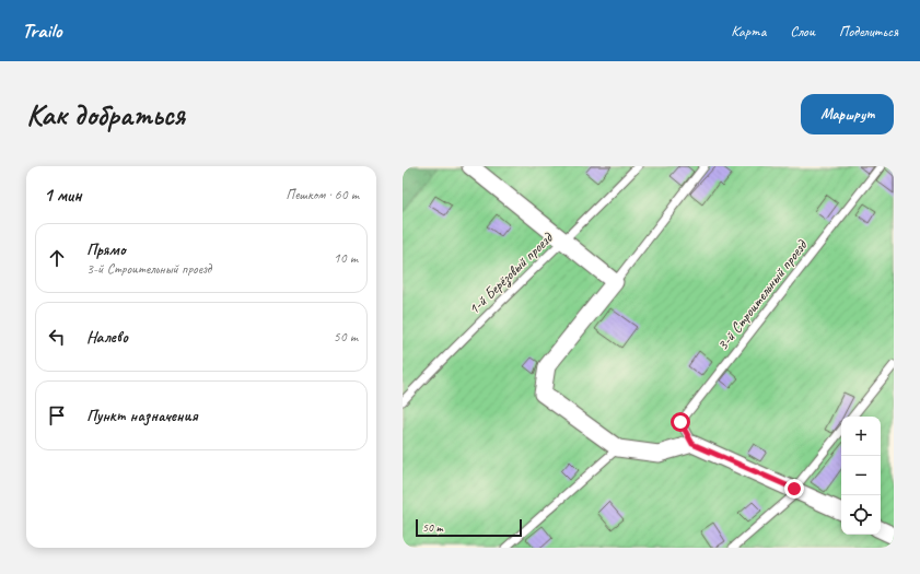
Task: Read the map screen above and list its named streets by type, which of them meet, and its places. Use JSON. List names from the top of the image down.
{
  "streets": {
    "lane": ["1-й Берёзовый проезд", "3-й Строительный проезд"]
  },
  "scale_bar": "50 m",
  "page": {
    "header": "Trailo",
    "nav": ["Карта", "Слои", "Поделиться"],
    "buttons": "Маршрут",
    "title": "Как добраться",
    "heading": ["1 мин", "Пешком · 60 m"],
    "list": [
      ["Прямо", "3-й Строительный проезд", "10 m"],
      ["Налево", "50 m"],
      "Пункт назначения"
    ],
    "map_buttons": ["+", "−"],
    "scale": "50 m"
  }
}
